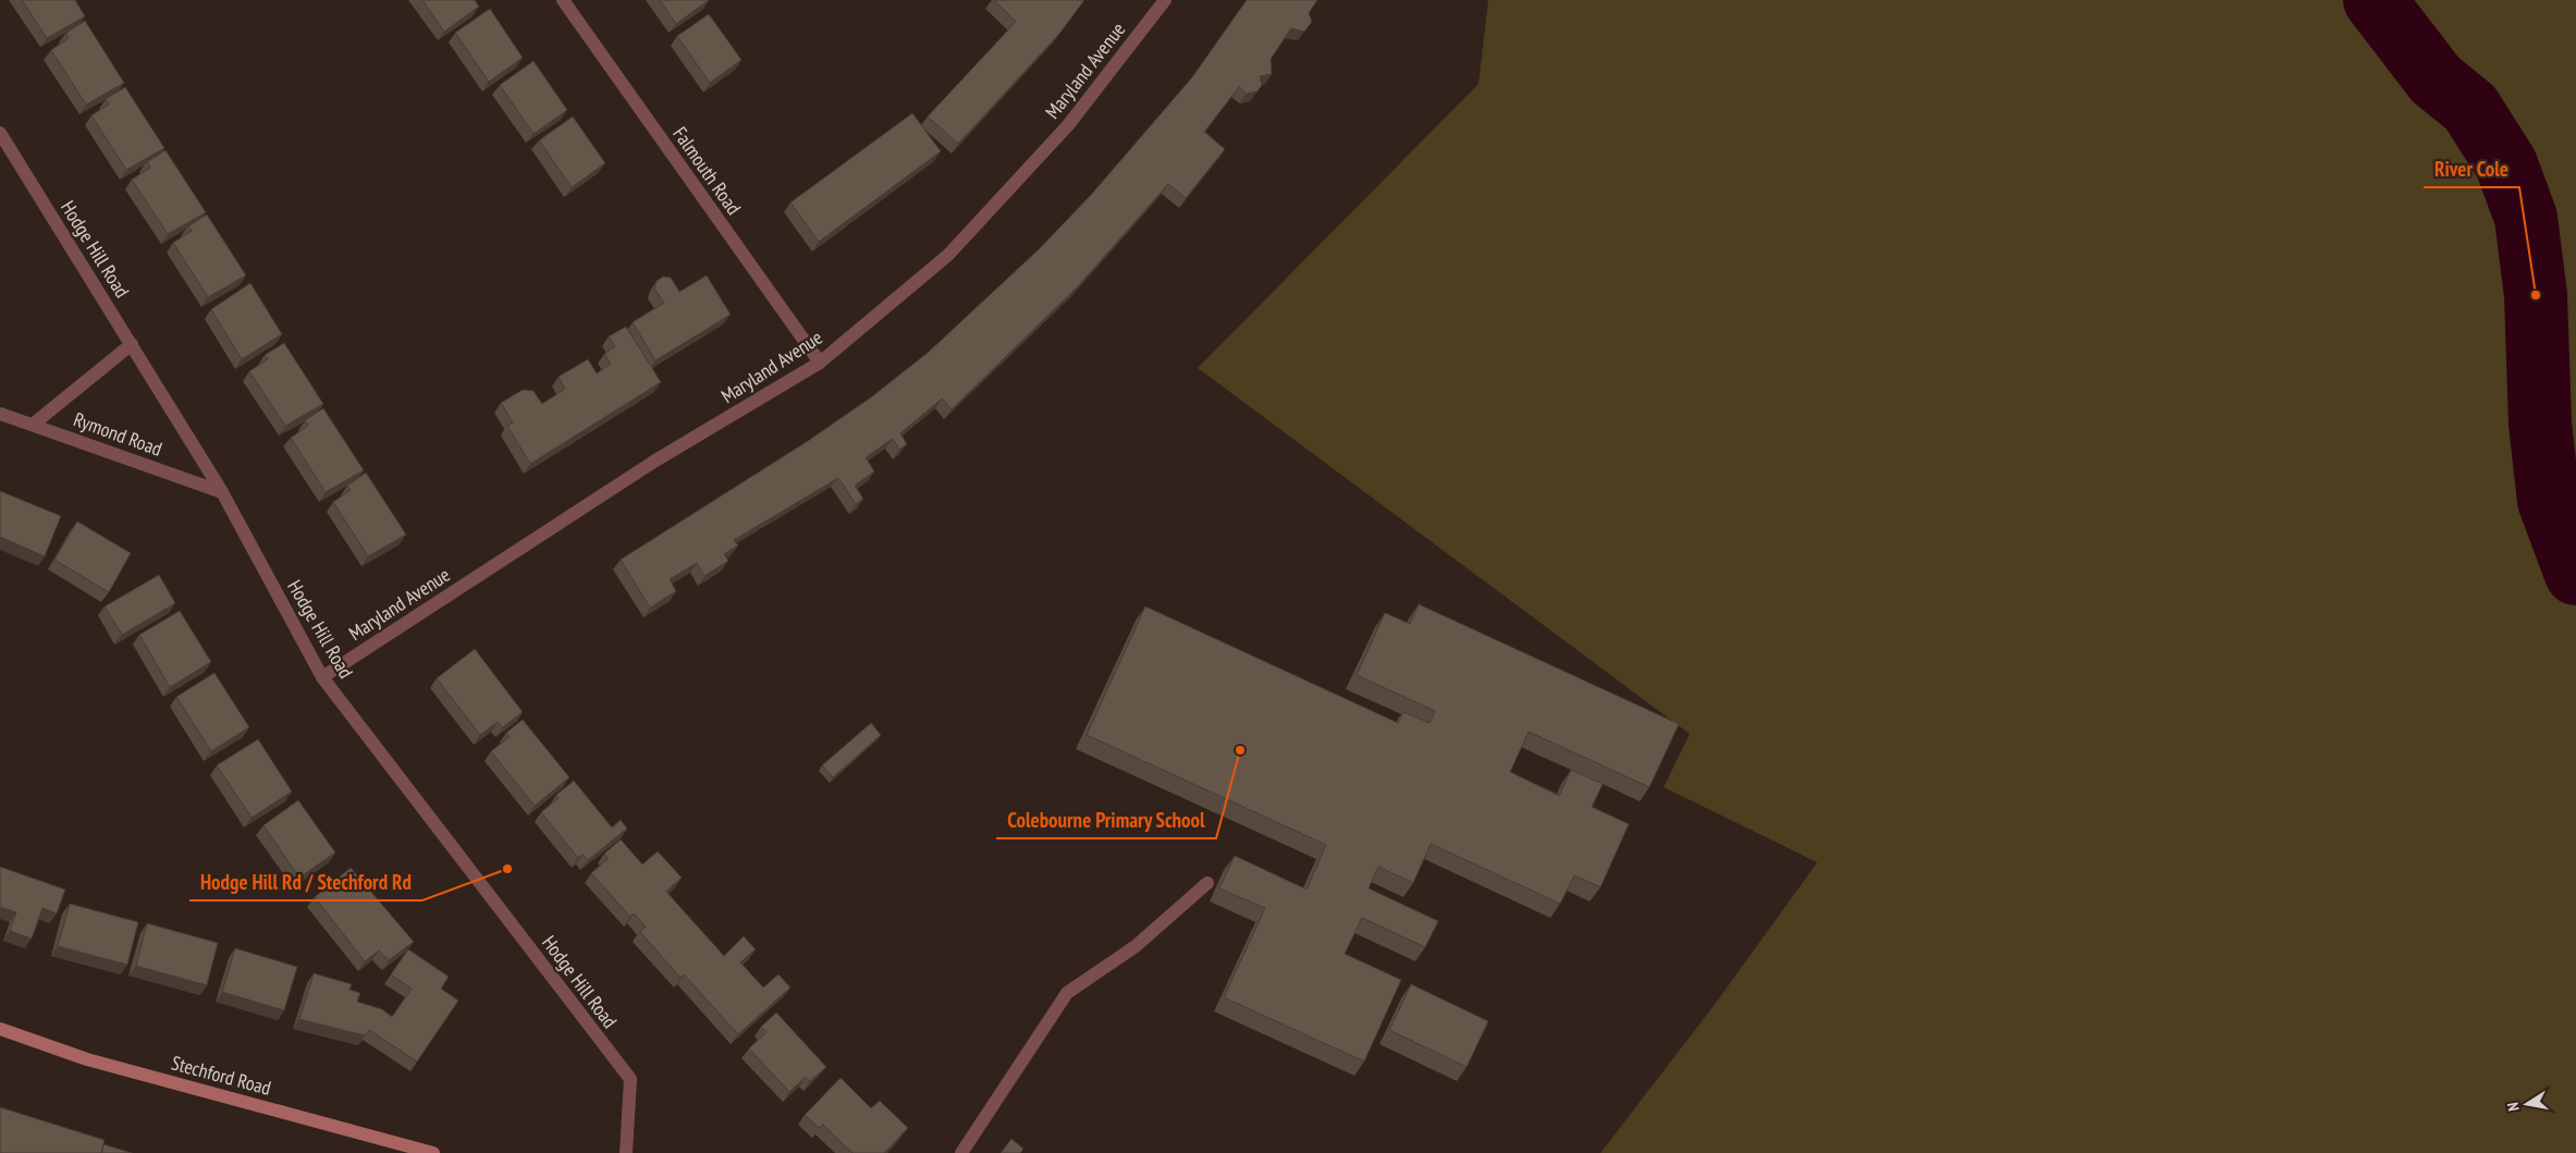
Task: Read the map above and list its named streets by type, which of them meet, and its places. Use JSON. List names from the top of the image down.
{
  "streets": {
    "main road": ["Stechford Road"],
    "street": [
      "Maryland Avenue",
      "Falmouth Road",
      "Hodge Hill Road",
      "Rymond Road"
    ]
  },
  "crossings": [
    ["Maryland Avenue", "Falmouth Road"],
    ["Maryland Avenue", "Hodge Hill Road"],
    ["Hodge Hill Road", "Rymond Road"]
  ],
  "places": ["River Cole", "Colebourne Primary School", "Hodge Hill Rd / Stechford Rd"],
  "north": "left"
}
